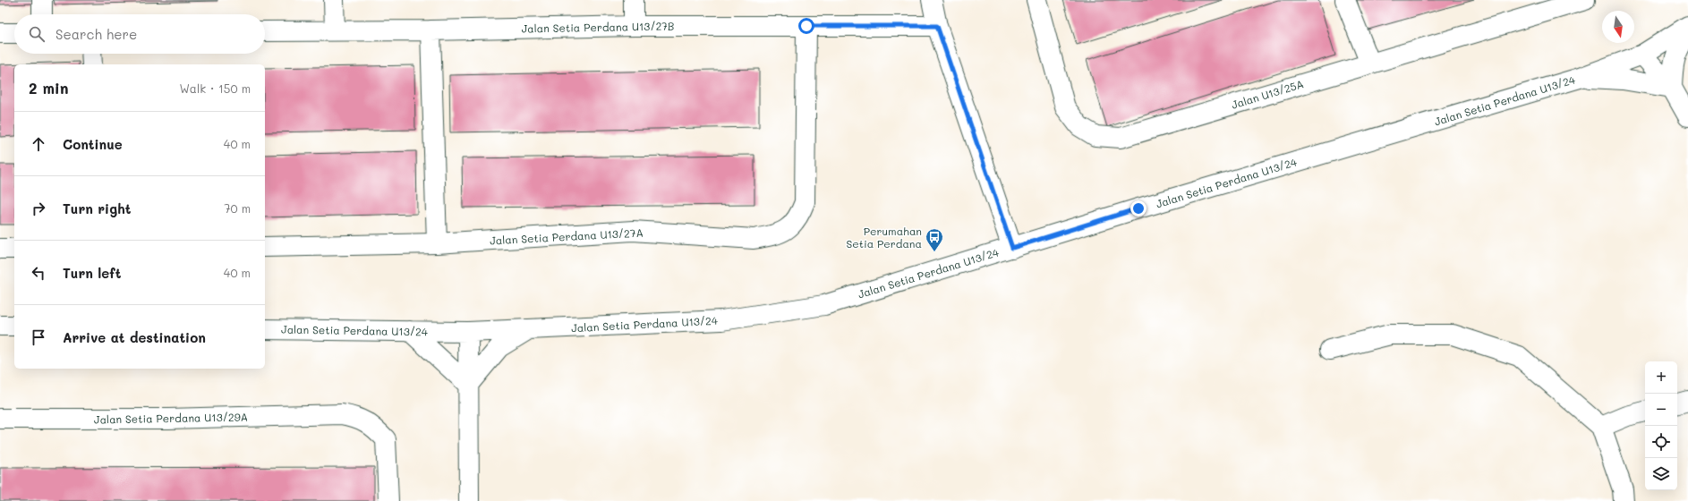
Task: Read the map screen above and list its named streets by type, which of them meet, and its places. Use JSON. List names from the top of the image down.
{
  "streets": {
    "street": [
      "Jalan Setia Perdana U13/27B",
      "Jalan U13/25A",
      "Jalan Setia Perdana U13/24",
      "Jalan Setia Perdana U13/27A",
      "Jalan Setia Perdana U13/29A"
    ]
  },
  "crossings": [
    ["Jalan Setia Perdana U13/27B", "Jalan Setia Perdana U13/27A"]
  ],
  "places": {
    "bus stop": ["Perumahan Setia Perdana"]
  },
  "north": "bottom",
  "page": {
    "search": "Search here",
    "heading": ["2 min", "Walk · 150 m"],
    "list": [
      ["Continue", "40 m"],
      ["Turn right", "70 m"],
      ["Turn left", "40 m"],
      "Arrive at destination"
    ],
    "map_buttons": ["+", "−"]
  }
}
